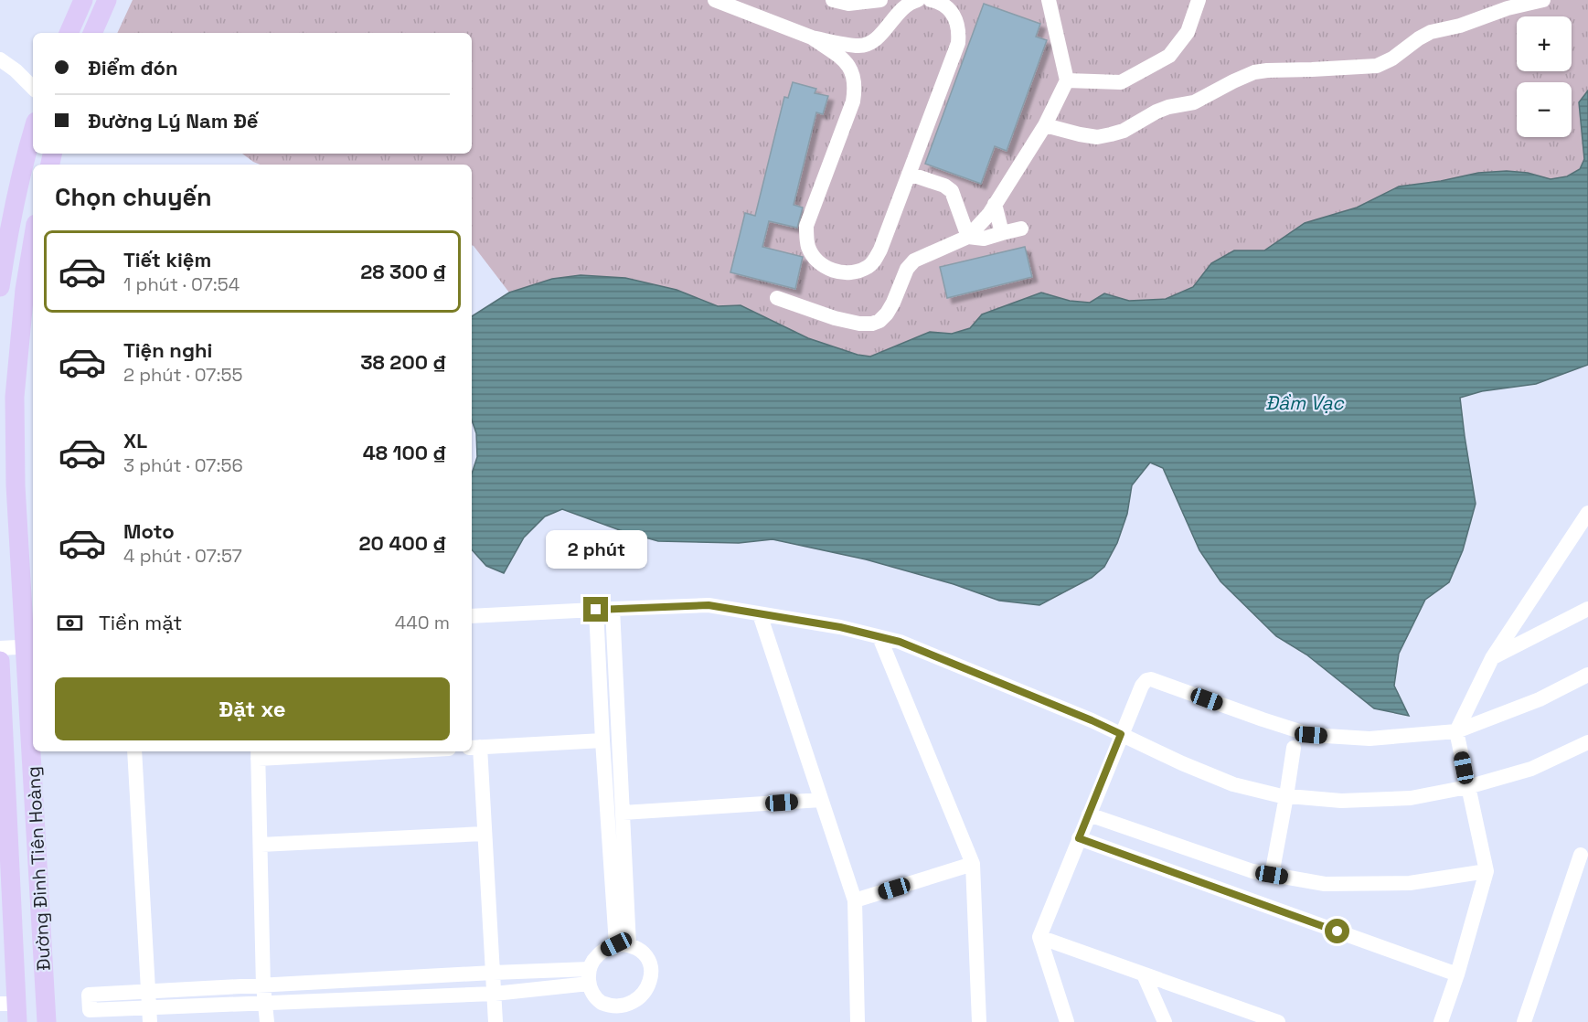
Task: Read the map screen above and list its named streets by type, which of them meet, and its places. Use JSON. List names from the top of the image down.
{
  "streets": {
    "main road": ["Đường Đinh Tiên Hoàng"]
  },
  "water": ["Đầm Vạc"],
  "page": {
    "map_buttons": ["+", "−"],
    "banner": ["Điểm đón", "Đường Lý Nam Đế"],
    "heading": "Chọn chuyến",
    "list": [
      {
        "name": "Tiết kiệm",
        "note": "1 phút · 07:54",
        "value": "28 300 ₫"
      },
      {
        "name": "Tiện nghi",
        "note": "2 phút · 07:55",
        "value": "38 200 ₫"
      },
      {
        "name": "XL",
        "note": "3 phút · 07:56",
        "value": "48 100 ₫"
      },
      {
        "name": "Moto",
        "note": "4 phút · 07:57",
        "value": "20 400 ₫"
      }
    ],
    "bubble": "2 phút",
    "pay": ["Tiền mặt", "440 m"],
    "buttons": "Đặt xe"
  }
}
